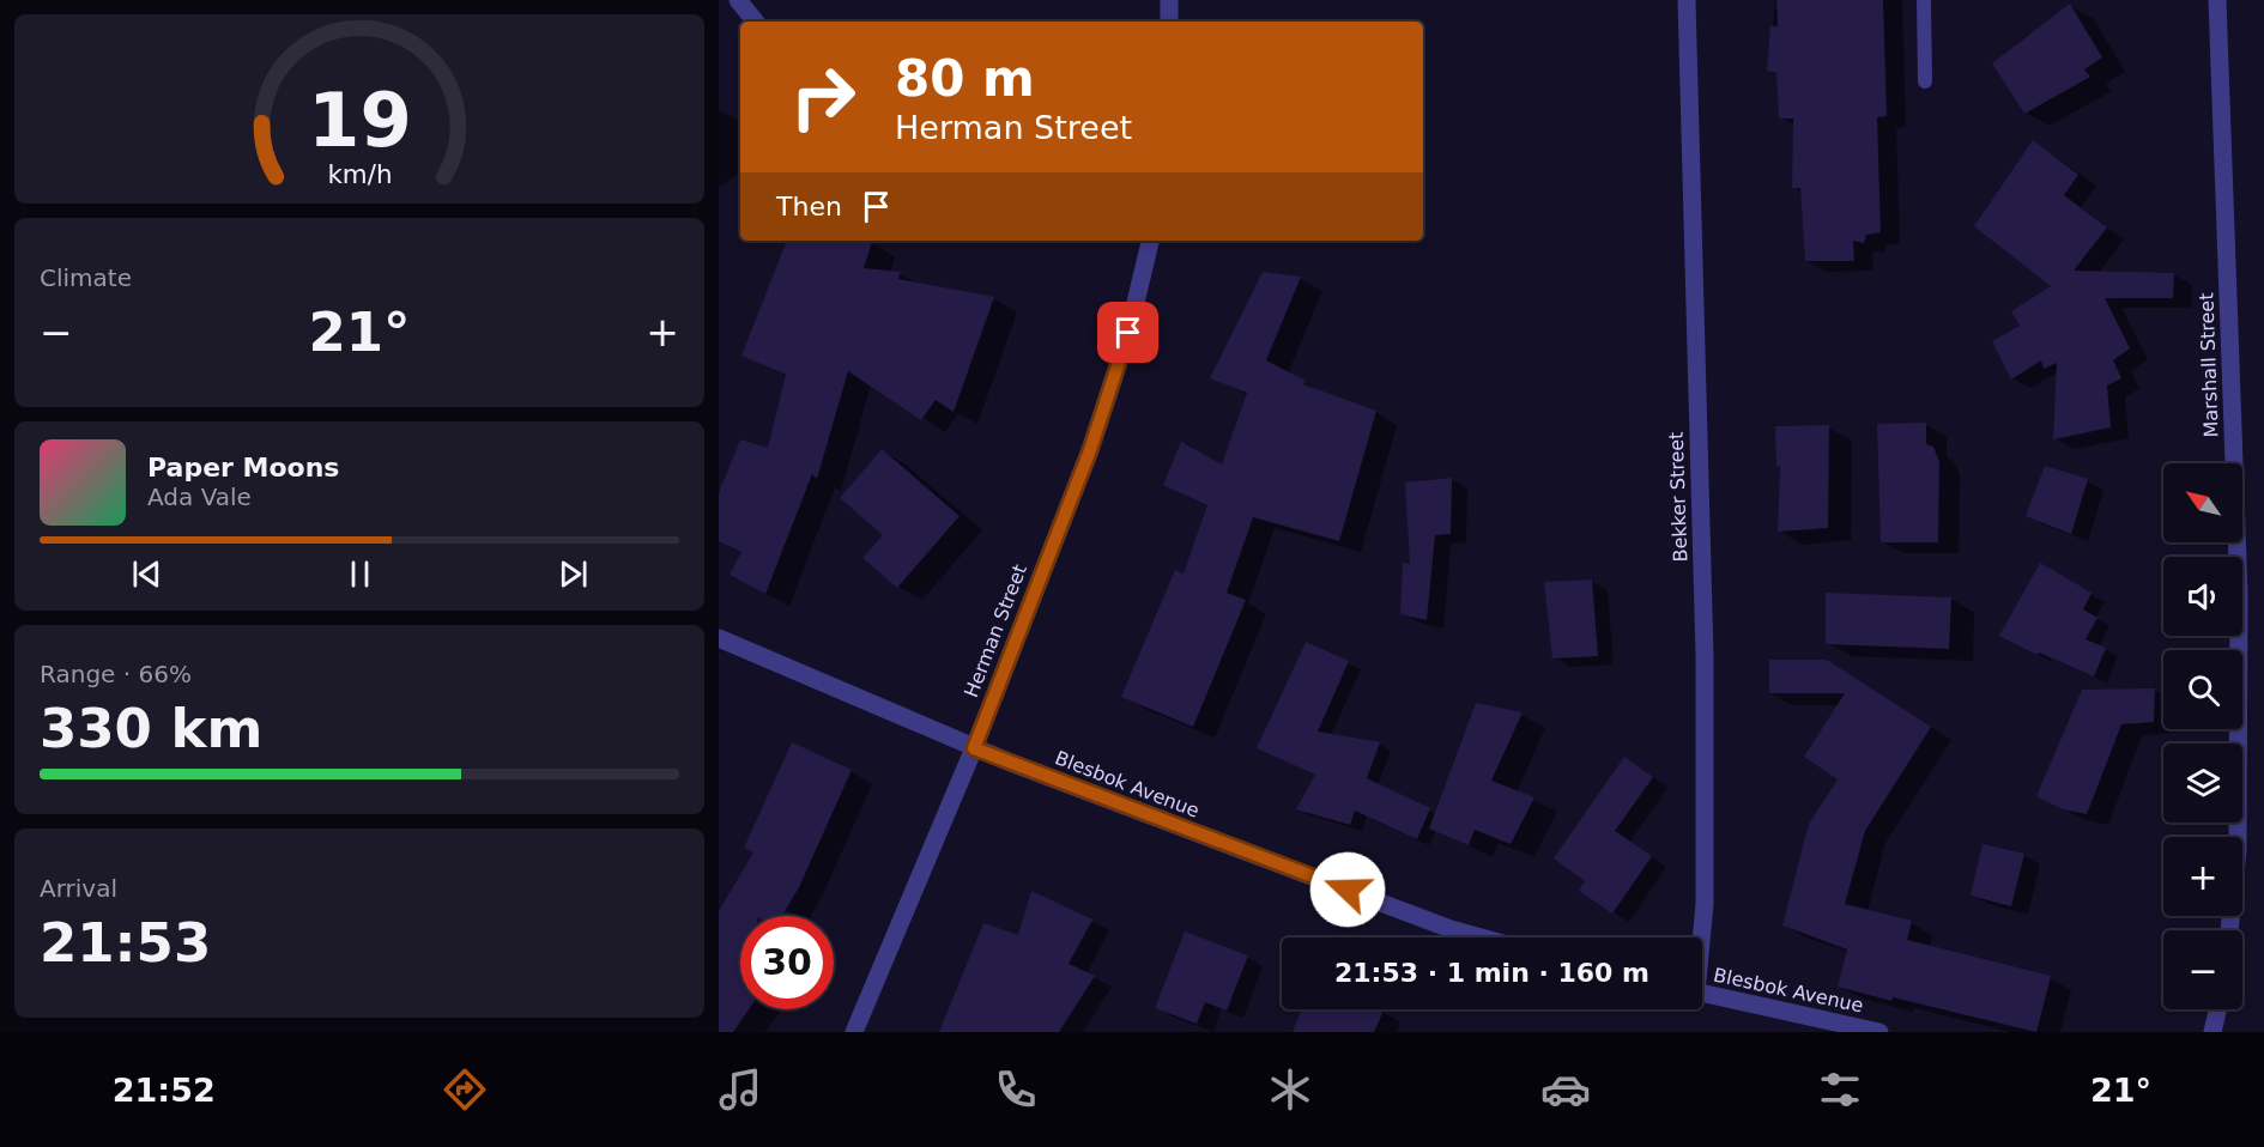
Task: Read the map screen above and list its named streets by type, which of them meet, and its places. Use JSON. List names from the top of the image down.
{
  "streets": {
    "street": [
      "Marshall Street",
      "Bekker Street",
      "Herman Street",
      "Blesbok Avenue"
    ]
  },
  "crossings": [
    ["Herman Street", "Blesbok Avenue"]
  ],
  "north": "top left",
  "page": {
    "turn": ["80 m", "Herman Street"],
    "then": "Then",
    "tile": [
      "Climate",
      ["Range · 66%", "330 km"],
      ["Arrival", "21:53"]
    ],
    "heat": ["−", "21°", "+"],
    "song": ["Paper Moons", "Ada Vale"],
    "map_buttons": ["+", "−"],
    "limit": "30",
    "trip": "21:53 · 1 min · 160 m",
    "tabs": ["21:52", "21°"],
    "gauge": ["19", "km/h"]
  }
}
